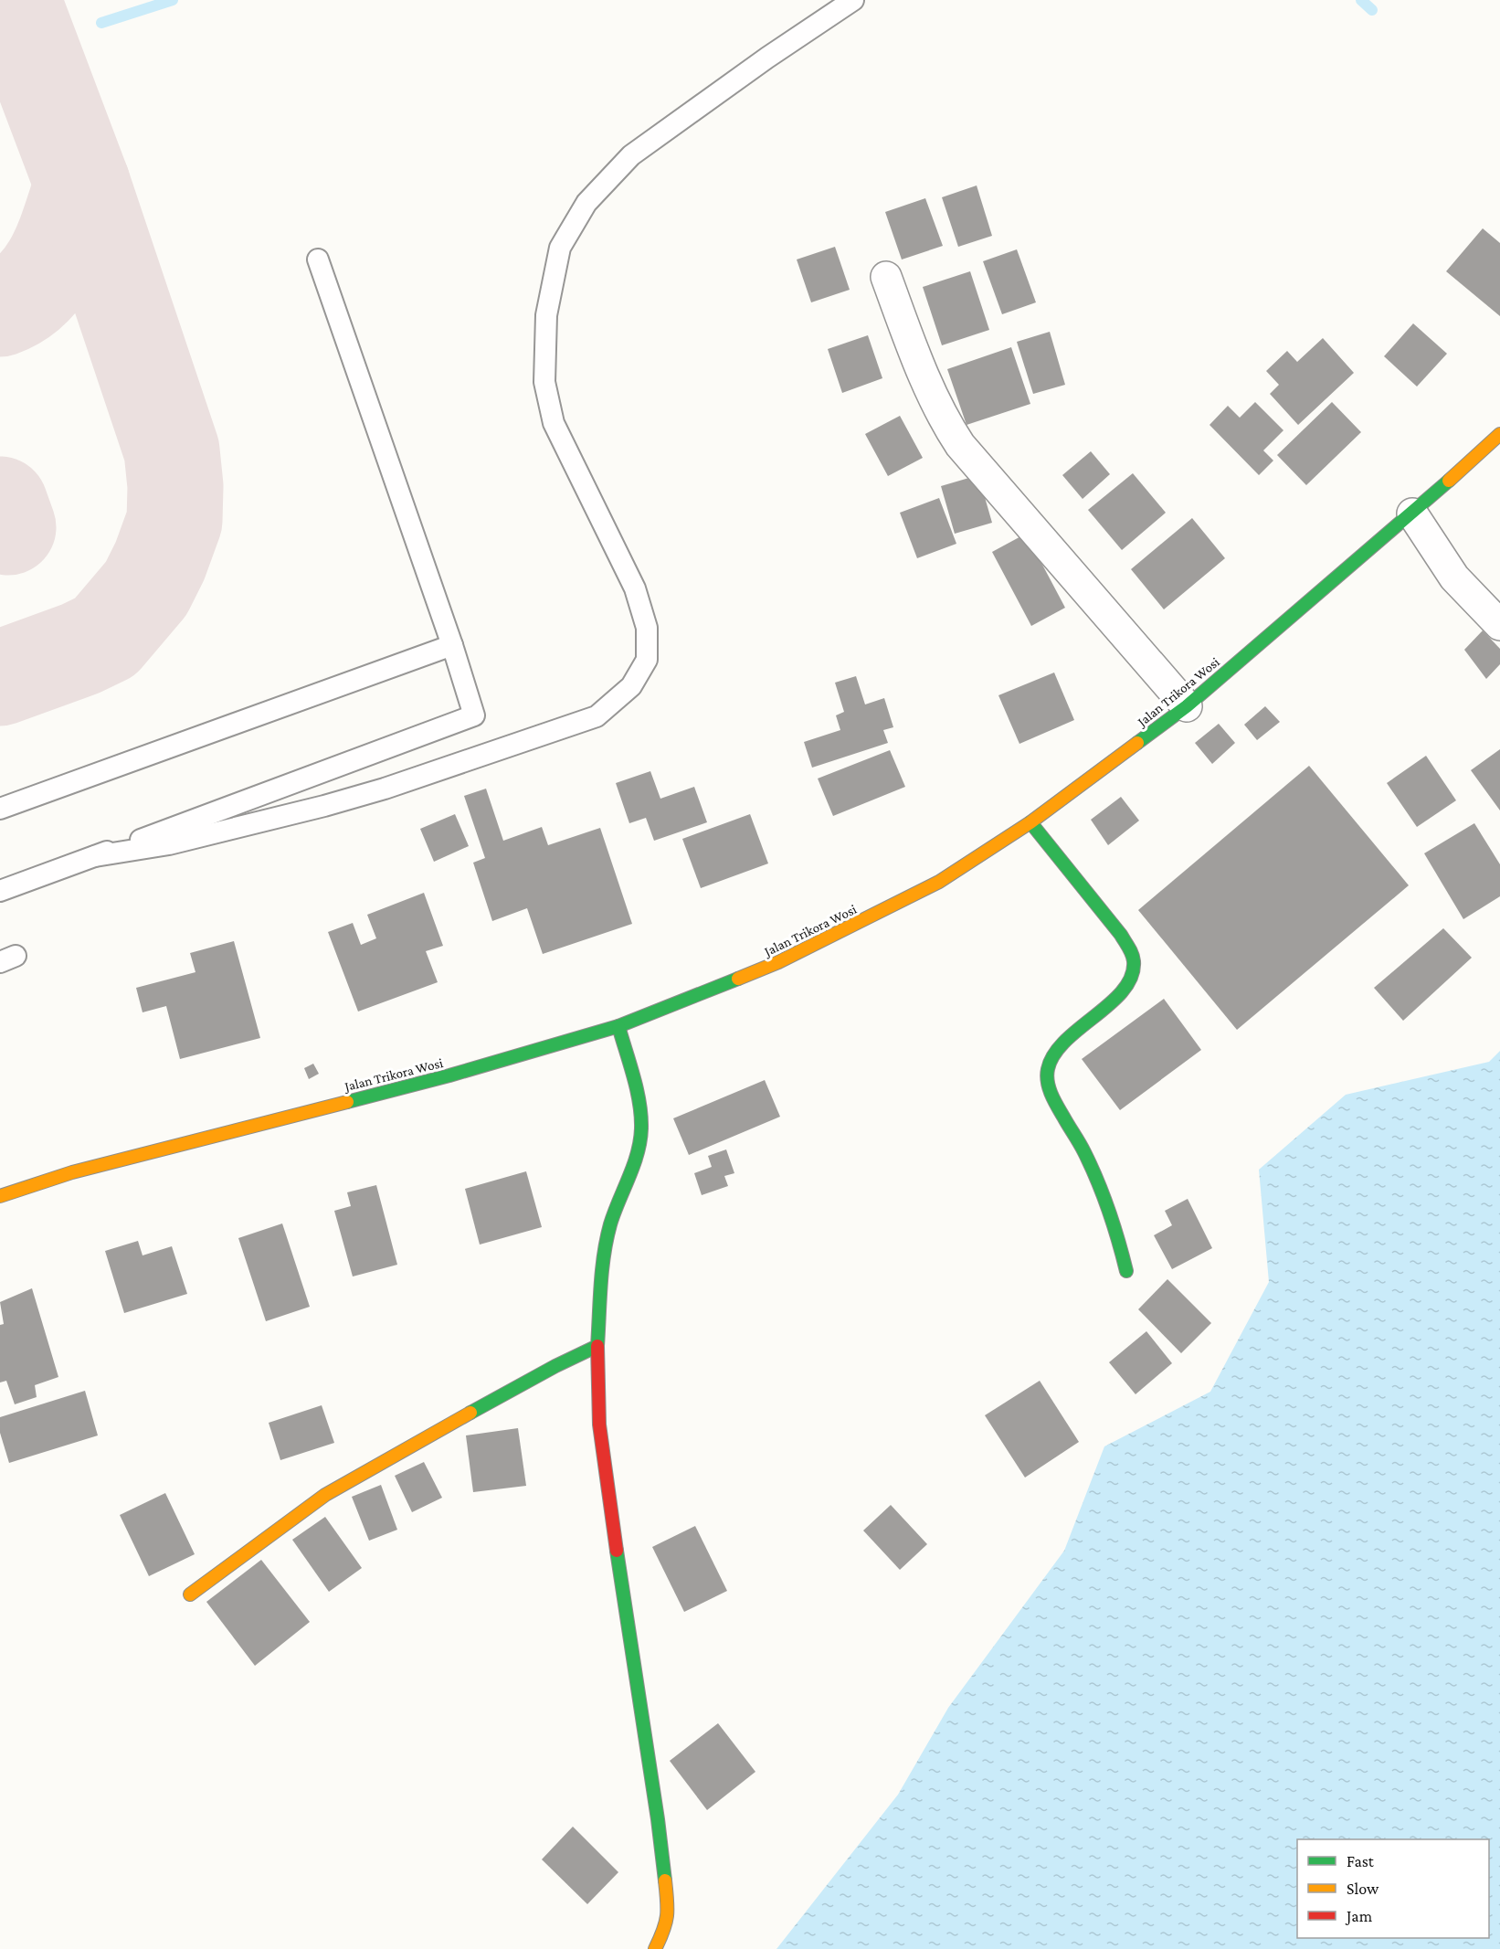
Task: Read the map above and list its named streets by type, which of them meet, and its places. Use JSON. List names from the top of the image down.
{
  "streets": {
    "street": ["Jalan Trikora Wosi"]
  },
  "legend": ["Fast", "Slow", "Jam"]
}
